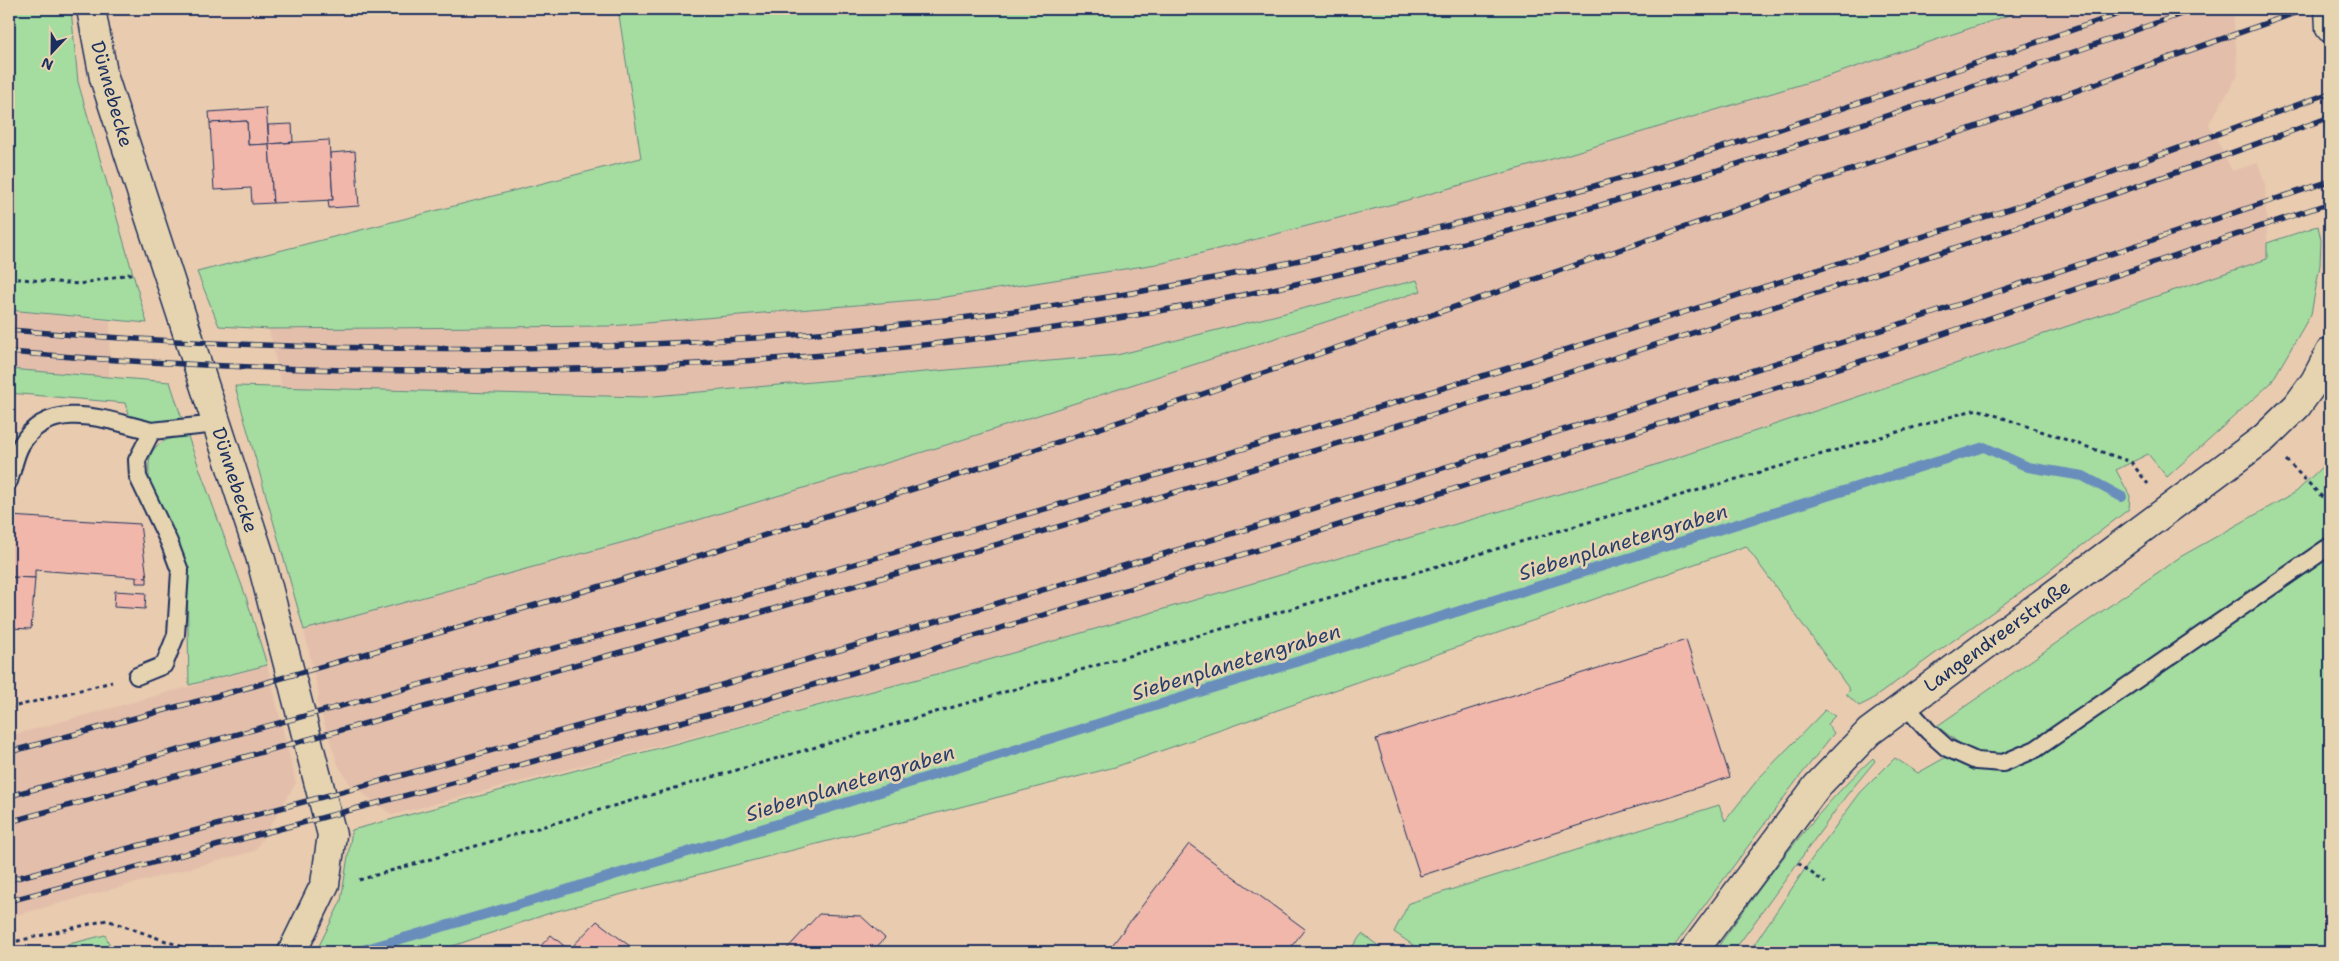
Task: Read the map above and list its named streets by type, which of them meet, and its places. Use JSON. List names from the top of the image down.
{
  "streets": {
    "street": ["Dünnebecke", "Langendreerstraße"]
  },
  "water": ["Siebenplanetengraben"],
  "north": "bottom"
}
